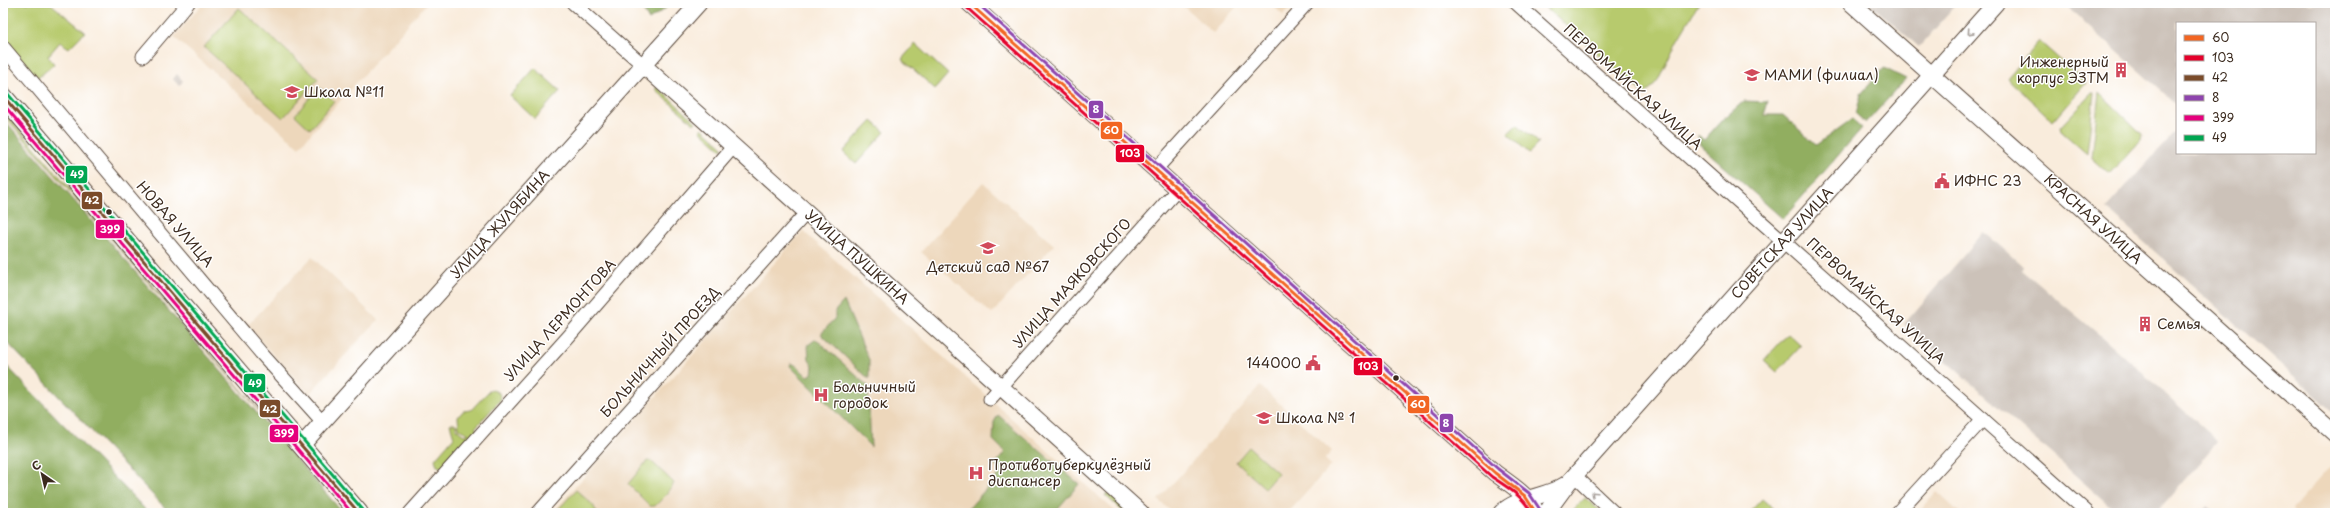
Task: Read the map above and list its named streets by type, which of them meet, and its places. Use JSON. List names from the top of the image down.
{
  "streets": {
    "main road": [
      "КРАСНАЯ УЛИЦА",
      "УЛИЦА ЖУЛЯБИНА",
      "СОВЕТСКАЯ УЛИЦА",
      "УЛИЦА ПУШКИНА"
    ],
    "street": [
      "ПЕРВОМАЙСКАЯ УЛИЦА",
      "НОВАЯ УЛИЦА",
      "УЛИЦА МАЯКОВСКОГО",
      "УЛИЦА ЛЕРМОНТОВА",
      "БОЛЬНИЧНЫЙ ПРОЕЗД"
    ]
  },
  "crossings": [
    ["ПЕРВОМАЙСКАЯ УЛИЦА", "СОВЕТСКАЯ УЛИЦА"],
    ["КРАСНАЯ УЛИЦА", "СОВЕТСКАЯ УЛИЦА"],
    ["НОВАЯ УЛИЦА", "УЛИЦА ЖУЛЯБИНА"],
    ["УЛИЦА ЖУЛЯБИНА", "УЛИЦА ПУШКИНА"],
    ["УЛИЦА ПУШКИНА", "УЛИЦА МАЯКОВСКОГО"],
    ["УЛИЦА ПУШКИНА", "УЛИЦА ЛЕРМОНТОВА"],
    ["УЛИЦА ПУШКИНА", "БОЛЬНИЧНЫЙ ПРОЕЗД"]
  ],
  "places": {
    "building": ["Инженерный корпус ЭЗТМ", "Семья"],
    "school or university": [
      "МАМИ (филиал)",
      "Школа №11",
      "Детский сад №67",
      "Школа № 1"
    ],
    "public building": ["ИФНС 23", "144000"],
    "hospital": ["Больничный городок", "Противотуберкулёзный диспансер"]
  },
  "lines": [
    "transit line 60",
    "transit line 8",
    "transit line 103",
    "transit line 49",
    "transit line 42",
    "transit line 399"
  ],
  "legend": [
    "60",
    "103",
    "42",
    "8",
    "399",
    "49"
  ],
  "north": "top left"
}
